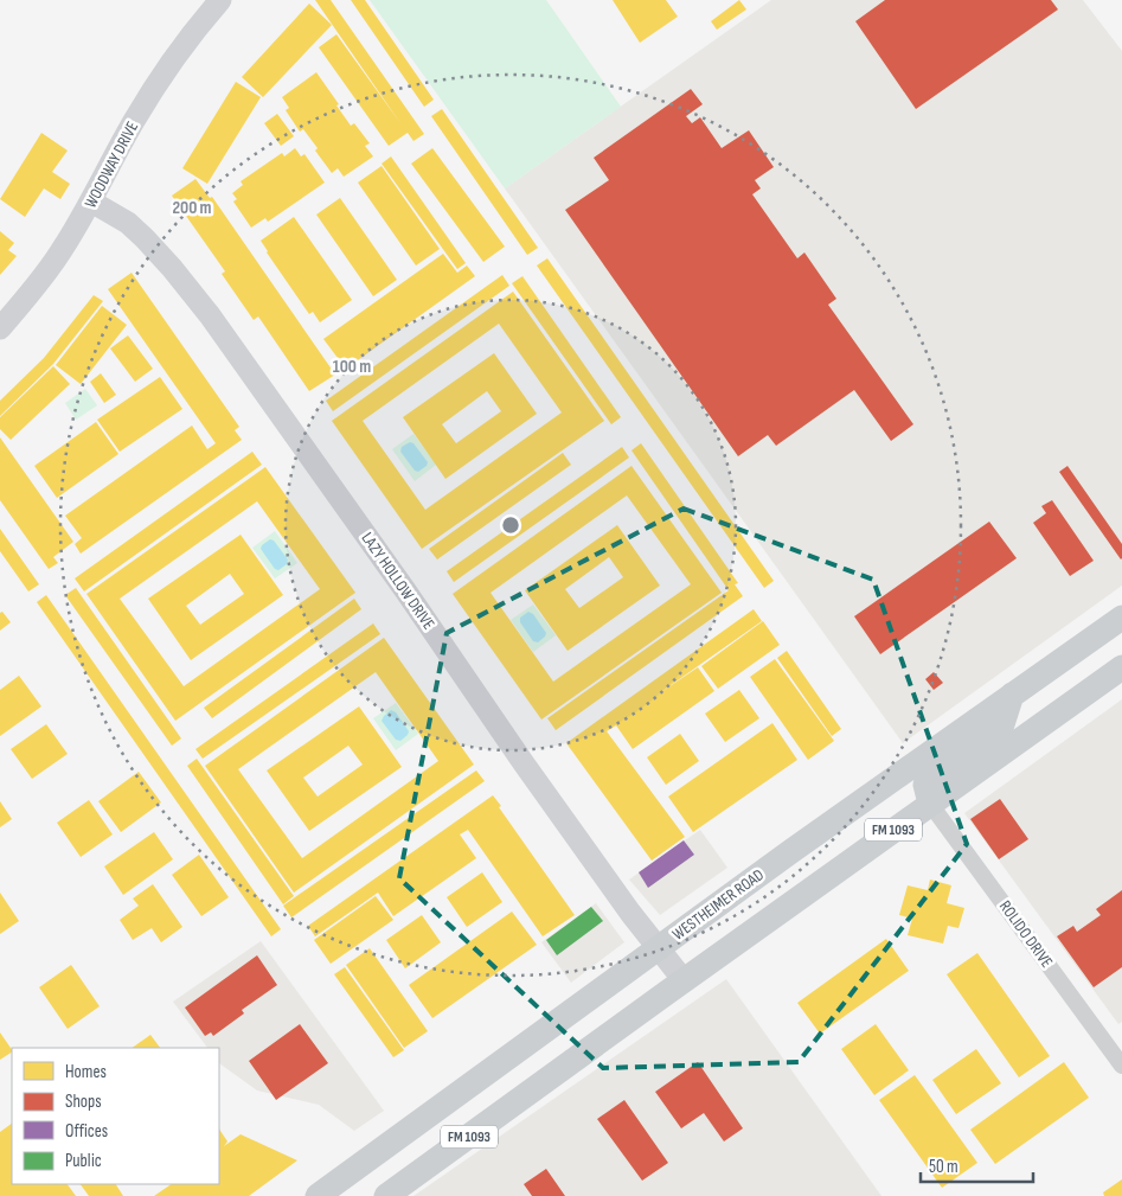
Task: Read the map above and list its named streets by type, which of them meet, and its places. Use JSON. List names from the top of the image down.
{
  "streets": {
    "main road": ["FM 1093", "WESTHEIMER ROAD"],
    "street": ["WOODWAY DRIVE", "LAZY HOLLOW DRIVE", "ROLIDO DRIVE"]
  },
  "crossings": [
    ["WOODWAY DRIVE", "LAZY HOLLOW DRIVE"],
    ["LAZY HOLLOW DRIVE", "FM 1093"],
    ["LAZY HOLLOW DRIVE", "WESTHEIMER ROAD"],
    ["FM 1093", "ROLIDO DRIVE"]
  ],
  "legend": [
    "Homes",
    "Shops",
    "Offices",
    "Public"
  ],
  "scale_bar": "50 m",
  "rings": ["200 m", "100 m"]
}
